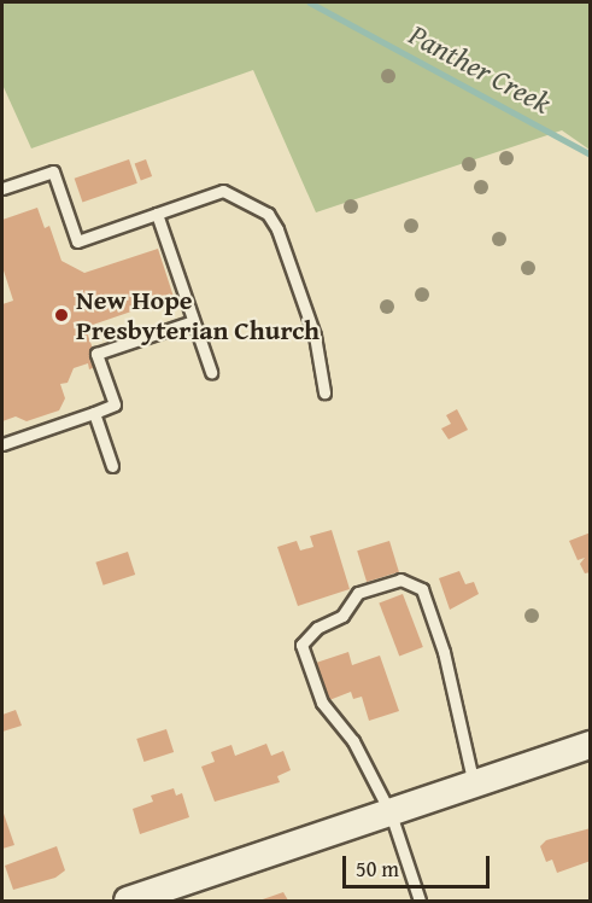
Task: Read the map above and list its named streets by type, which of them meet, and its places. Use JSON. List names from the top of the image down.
{
  "water": ["Panther Creek"],
  "places": ["New Hope Presbyterian Church"],
  "scale_bar": "50 m"
}
